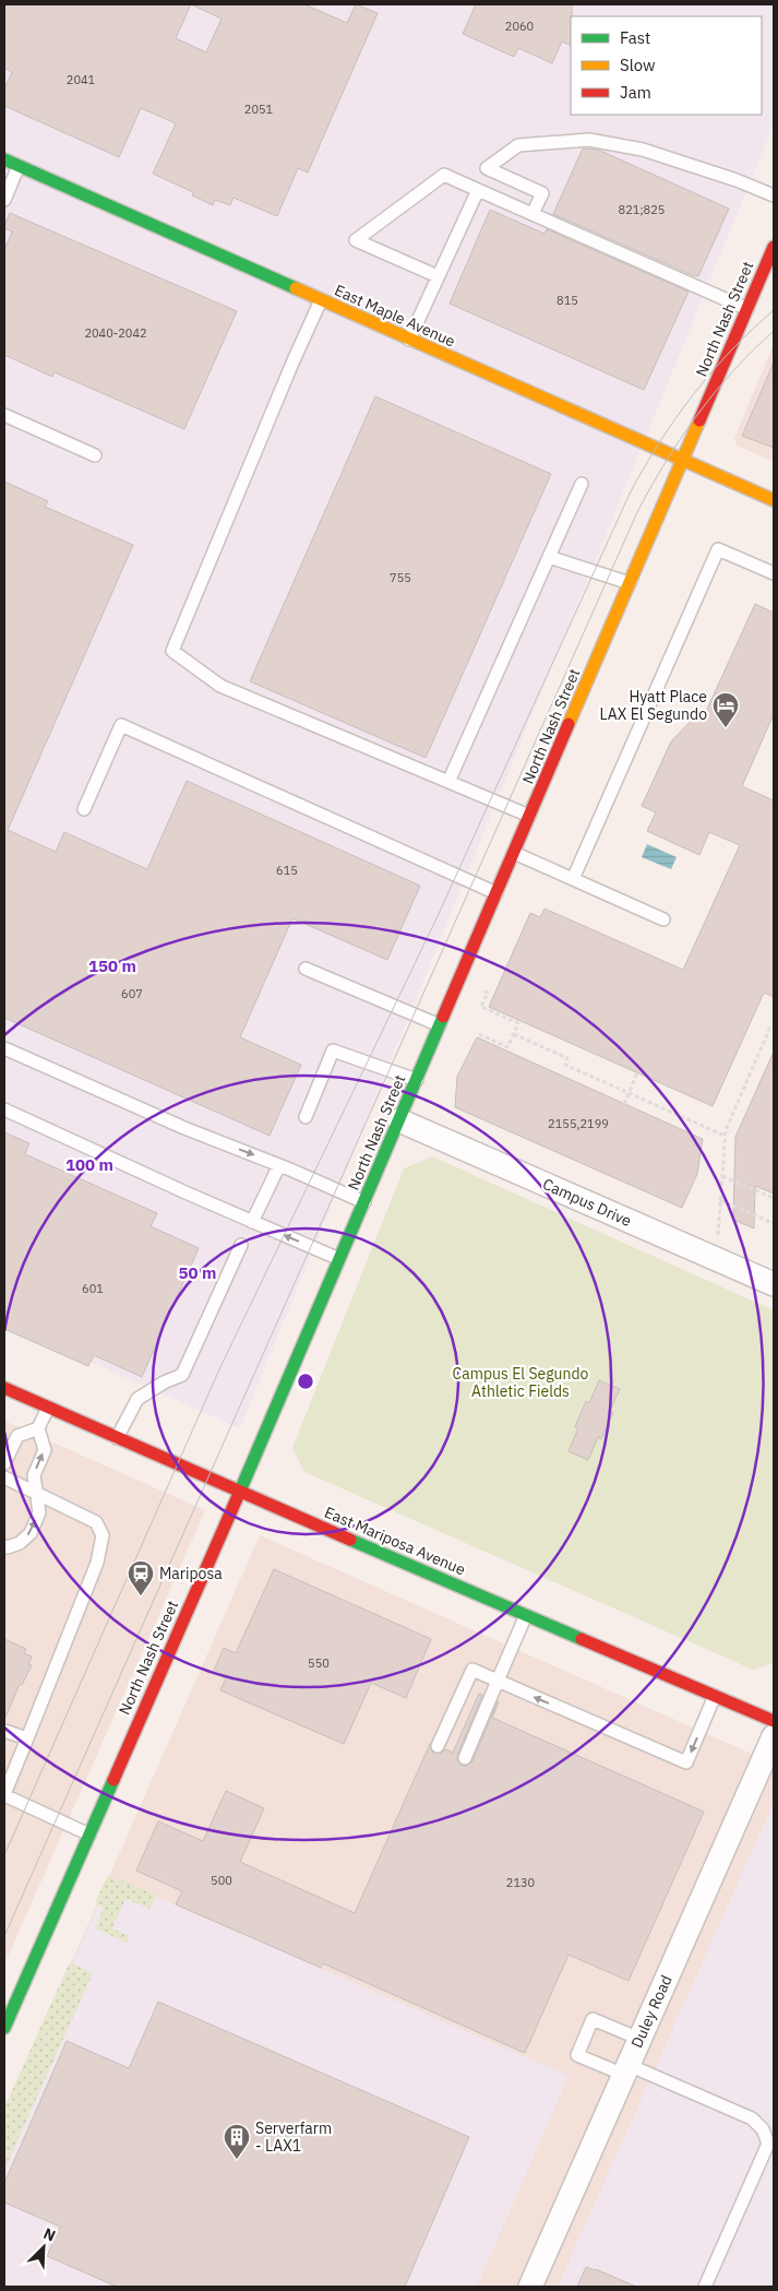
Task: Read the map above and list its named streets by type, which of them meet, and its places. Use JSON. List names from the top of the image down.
{
  "streets": {
    "street": [
      "East Maple Avenue",
      "North Nash Street",
      "Campus Drive",
      "East Mariposa Avenue",
      "Duley Road"
    ]
  },
  "crossings": [
    ["East Maple Avenue", "North Nash Street"],
    ["North Nash Street", "Campus Drive"],
    ["North Nash Street", "East Mariposa Avenue"]
  ],
  "parks": ["Campus El Segundo Athletic Fields"],
  "places": {
    "hotel": ["Hyatt Place LAX El Segundo"],
    "station": ["Mariposa"],
    "building": ["Serverfarm - LAX1"]
  },
  "house_numbers": [
    "2060",
    "2041",
    "2051",
    "821;825",
    "815",
    "2040-2042",
    "755",
    "615",
    "607",
    "2155,2199",
    "601",
    "550",
    "500",
    "2130"
  ],
  "legend": ["Fast", "Slow", "Jam"],
  "north": "top right",
  "rings": ["150 m", "100 m", "50 m"]
}
